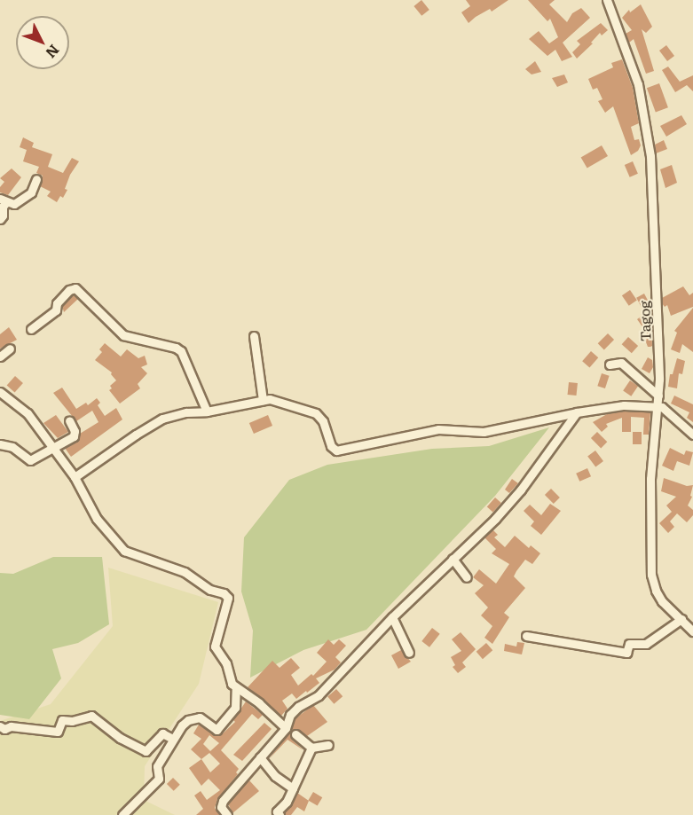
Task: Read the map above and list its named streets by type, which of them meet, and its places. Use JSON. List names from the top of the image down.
{
  "streets": {
    "street": ["Tagog"]
  },
  "north": "bottom right"
}
